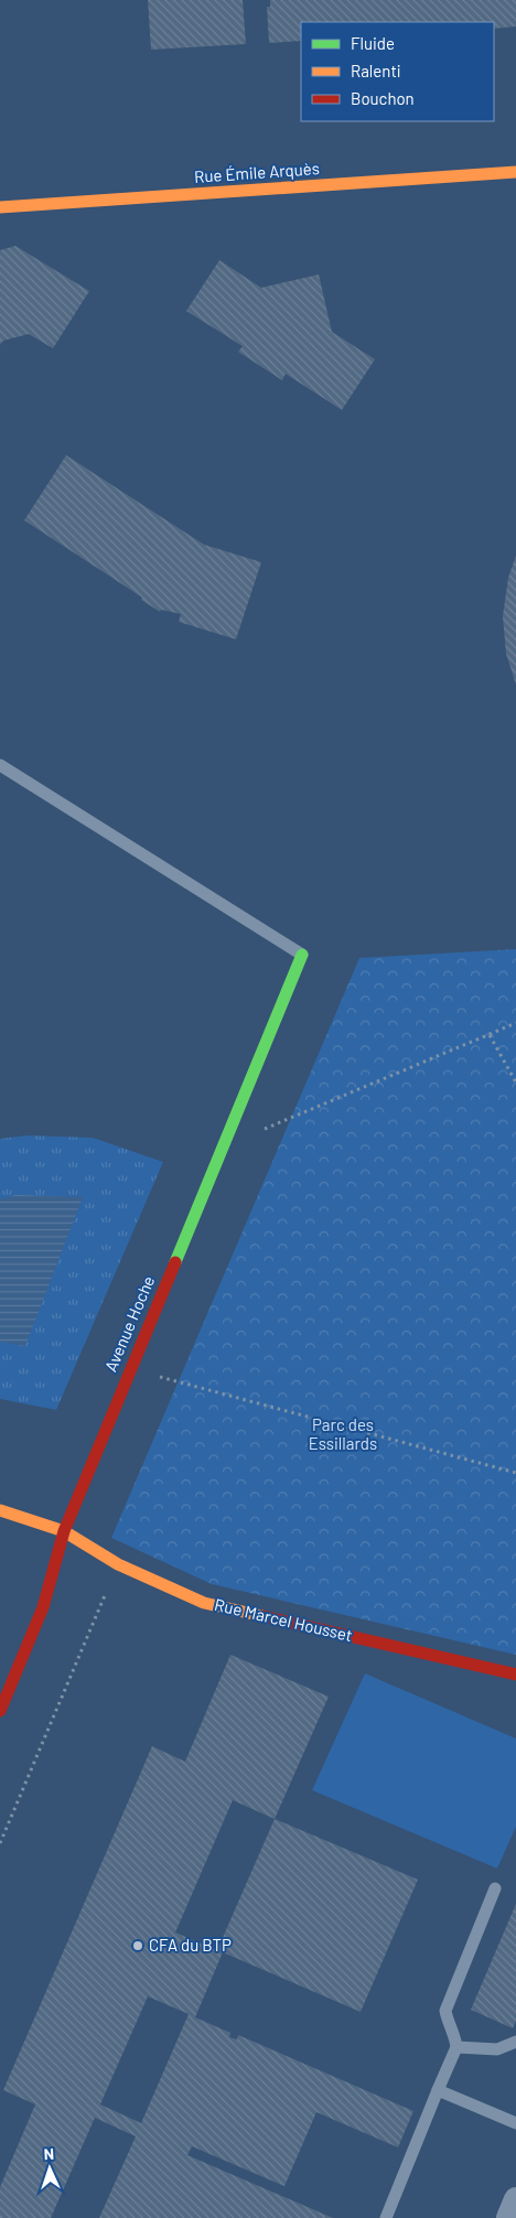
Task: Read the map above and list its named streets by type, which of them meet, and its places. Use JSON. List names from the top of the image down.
{
  "streets": {
    "street": ["Rue Émile Arquès", "Avenue Hoche", "Rue Marcel Housset"]
  },
  "crossings": [
    ["Avenue Hoche", "Rue Marcel Housset"]
  ],
  "parks": ["Parc des Essillards"],
  "places": ["CFA du BTP"],
  "legend": ["Fluide", "Ralenti", "Bouchon"],
  "north": "top"
}
